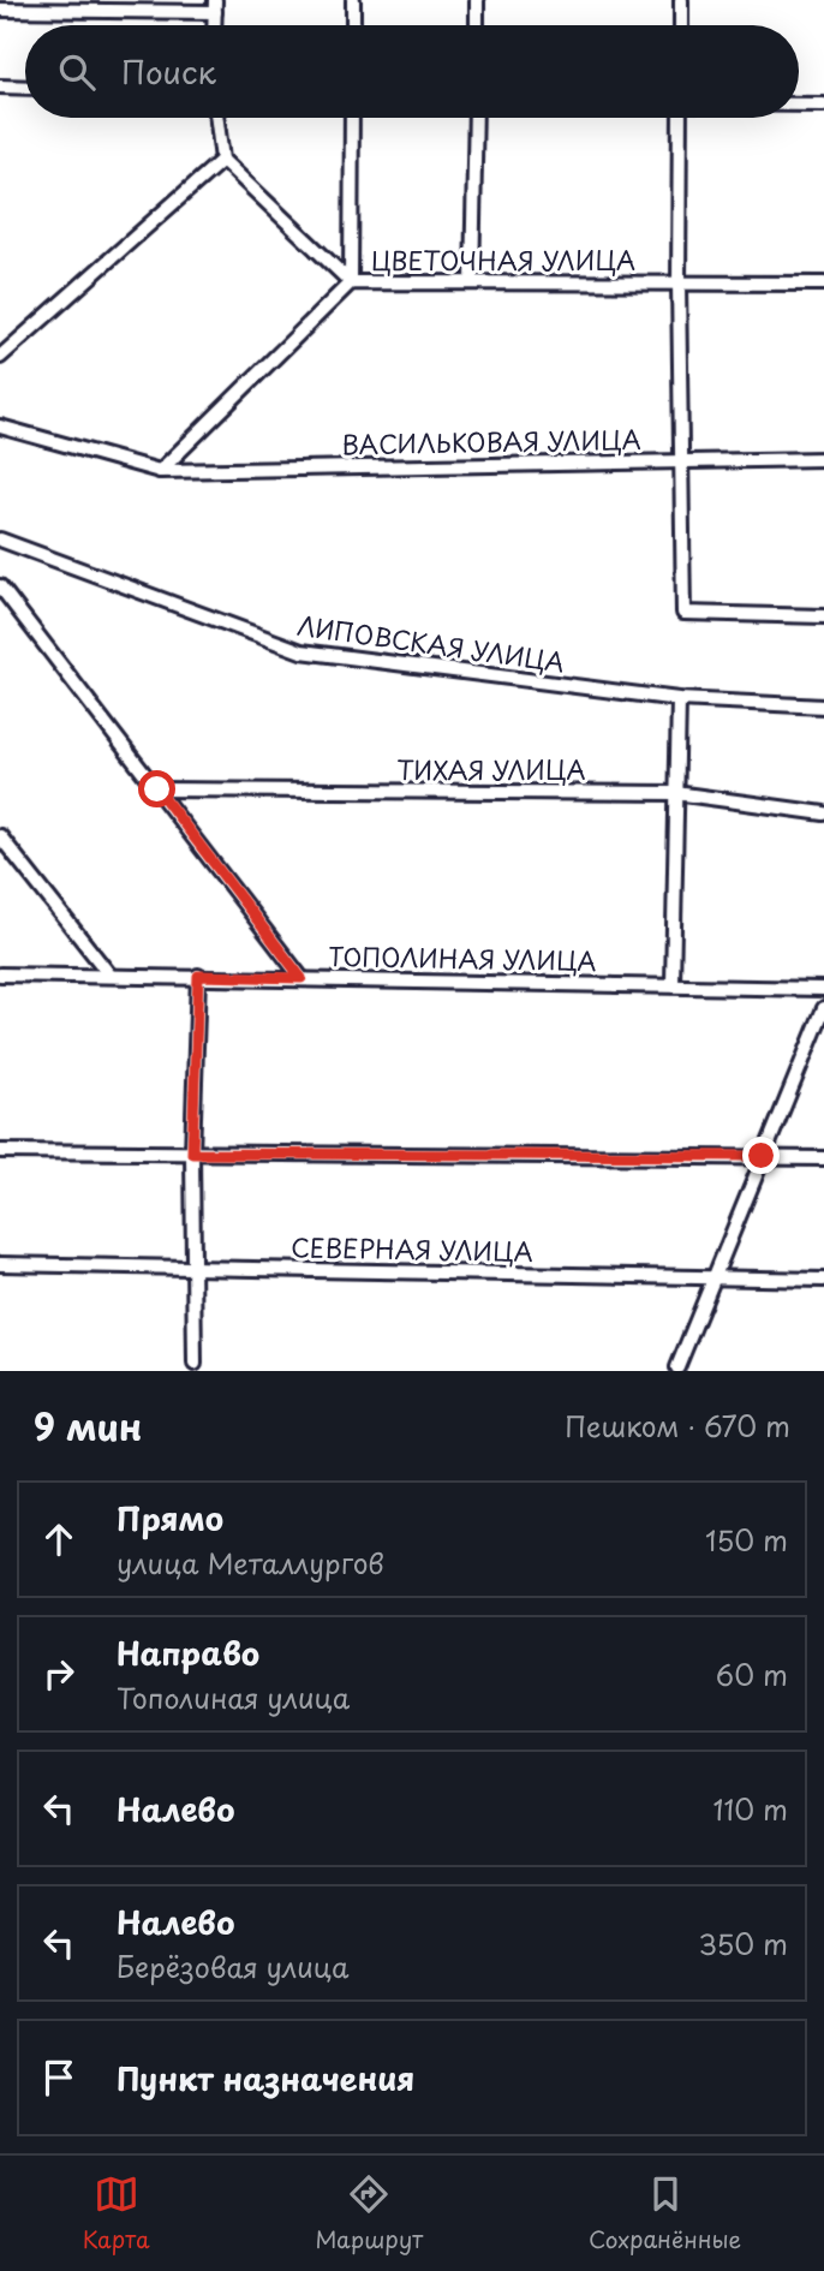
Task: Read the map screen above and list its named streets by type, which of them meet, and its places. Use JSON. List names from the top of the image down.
{
  "streets": {
    "street": [
      "ЦВЕТОЧНАЯ УЛИЦА",
      "ВАСИЛЬКОВАЯ УЛИЦА",
      "ЛИПОВСКАЯ УЛИЦА",
      "ТИХАЯ УЛИЦА",
      "ТОПОЛИНАЯ УЛИЦА",
      "СЕВЕРНАЯ УЛИЦА"
    ]
  },
  "crossings": [
    ["ЦВЕТОЧНАЯ УЛИЦА", "ВАСИЛЬКОВАЯ УЛИЦА"]
  ],
  "page": {
    "search": "Поиск",
    "heading": ["9 мин", "Пешком · 670 m"],
    "list": [
      ["Прямо", "улица Металлургов", "150 m"],
      ["Направо", "Тополиная улица", "60 m"],
      ["Налево", "110 m"],
      ["Налево", "Берёзовая улица", "350 m"],
      "Пункт назначения"
    ],
    "nav": ["Карта", "Маршрут", "Сохранённые"]
  }
}
